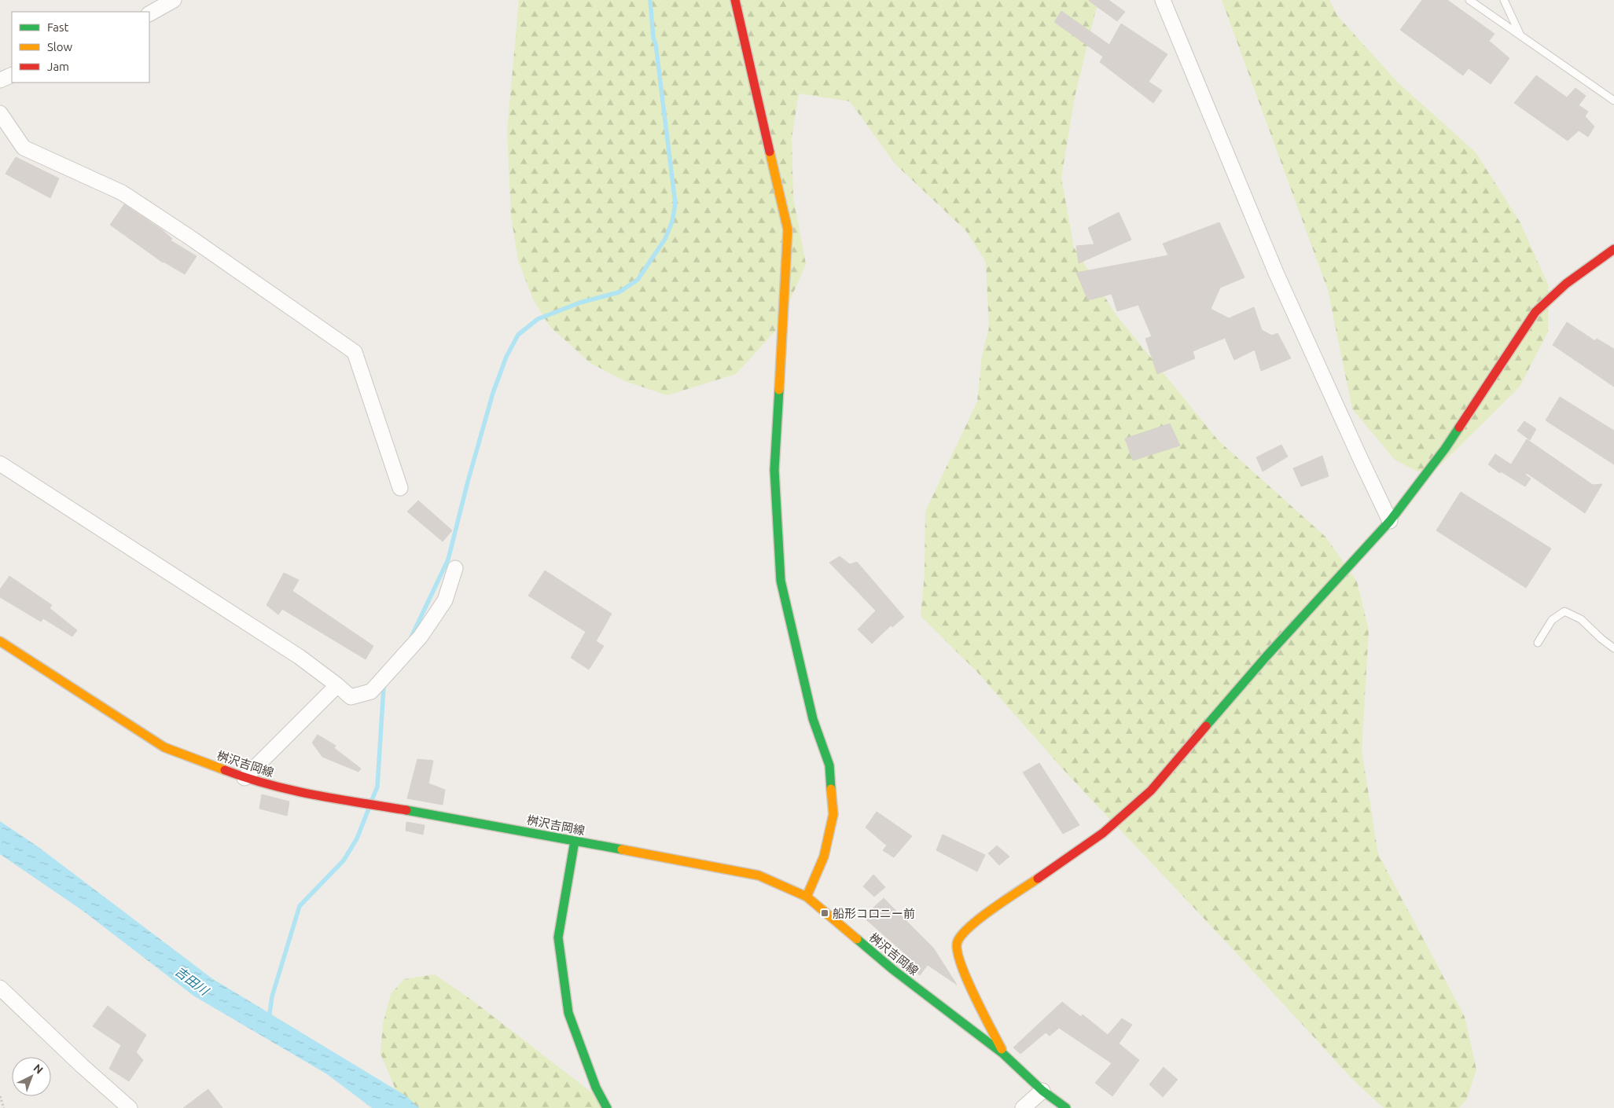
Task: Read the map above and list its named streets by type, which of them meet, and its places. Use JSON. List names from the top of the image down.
{
  "streets": {
    "street": ["桝沢吉岡線"]
  },
  "water": ["吉田川"],
  "places": {
    "transit": ["船形コロニー前"]
  },
  "legend": ["Fast", "Slow", "Jam"],
  "north": "top right"
}
